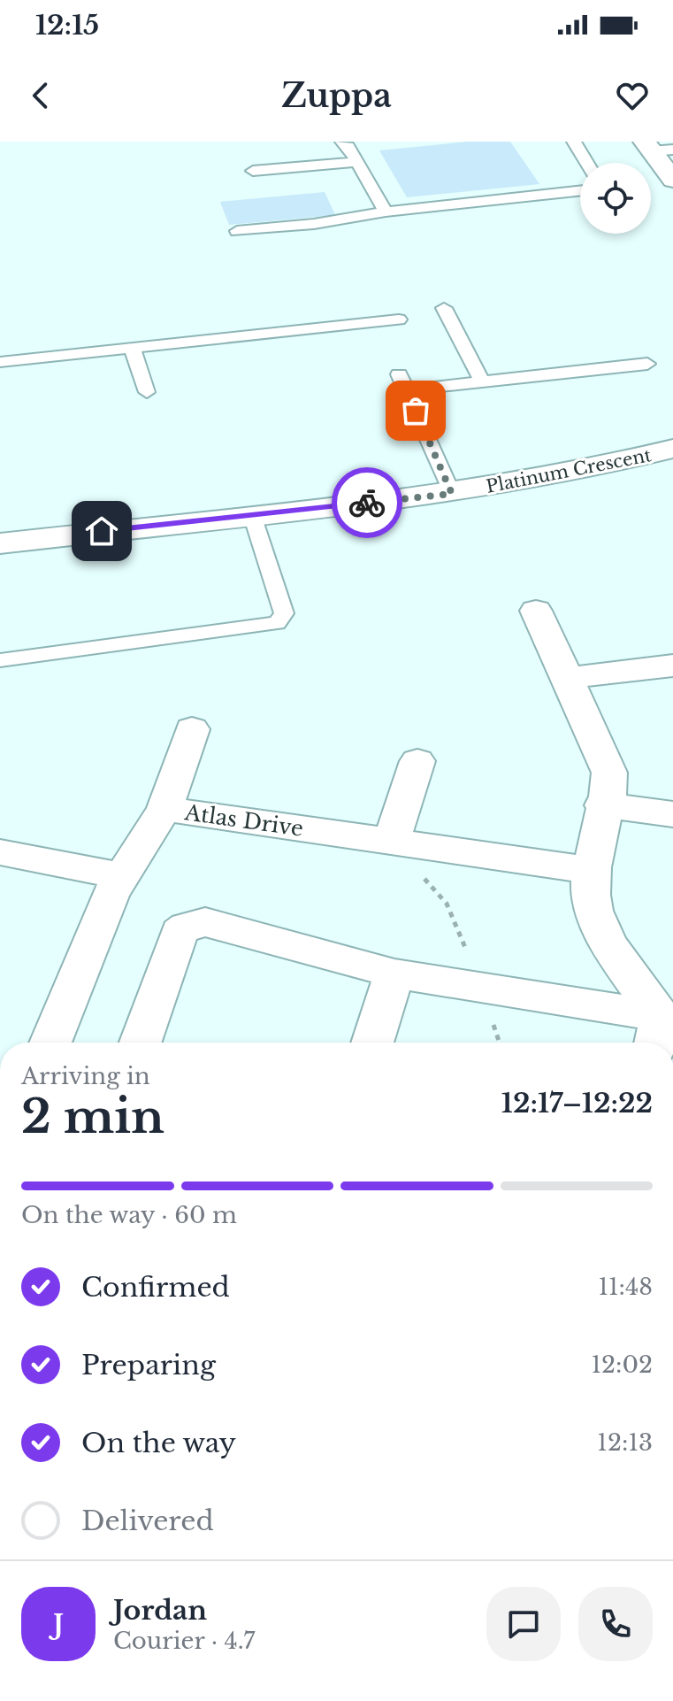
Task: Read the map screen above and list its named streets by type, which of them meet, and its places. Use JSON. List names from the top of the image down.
{
  "streets": {
    "street": ["Platinum Crescent", "Atlas Drive"]
  },
  "page": {
    "status": "12:15",
    "header": "Zuppa",
    "heading": ["2 min", "Arriving in", "12:17–12:22"],
    "panel": ["Jordan", "Courier · 4.7"],
    "bar": "On the way · 60 m",
    "list": [
      ["Confirmed", "11:48"],
      ["Preparing", "12:02"],
      ["On the way", "12:13"],
      "Delivered"
    ],
    "round": "J"
  }
}
